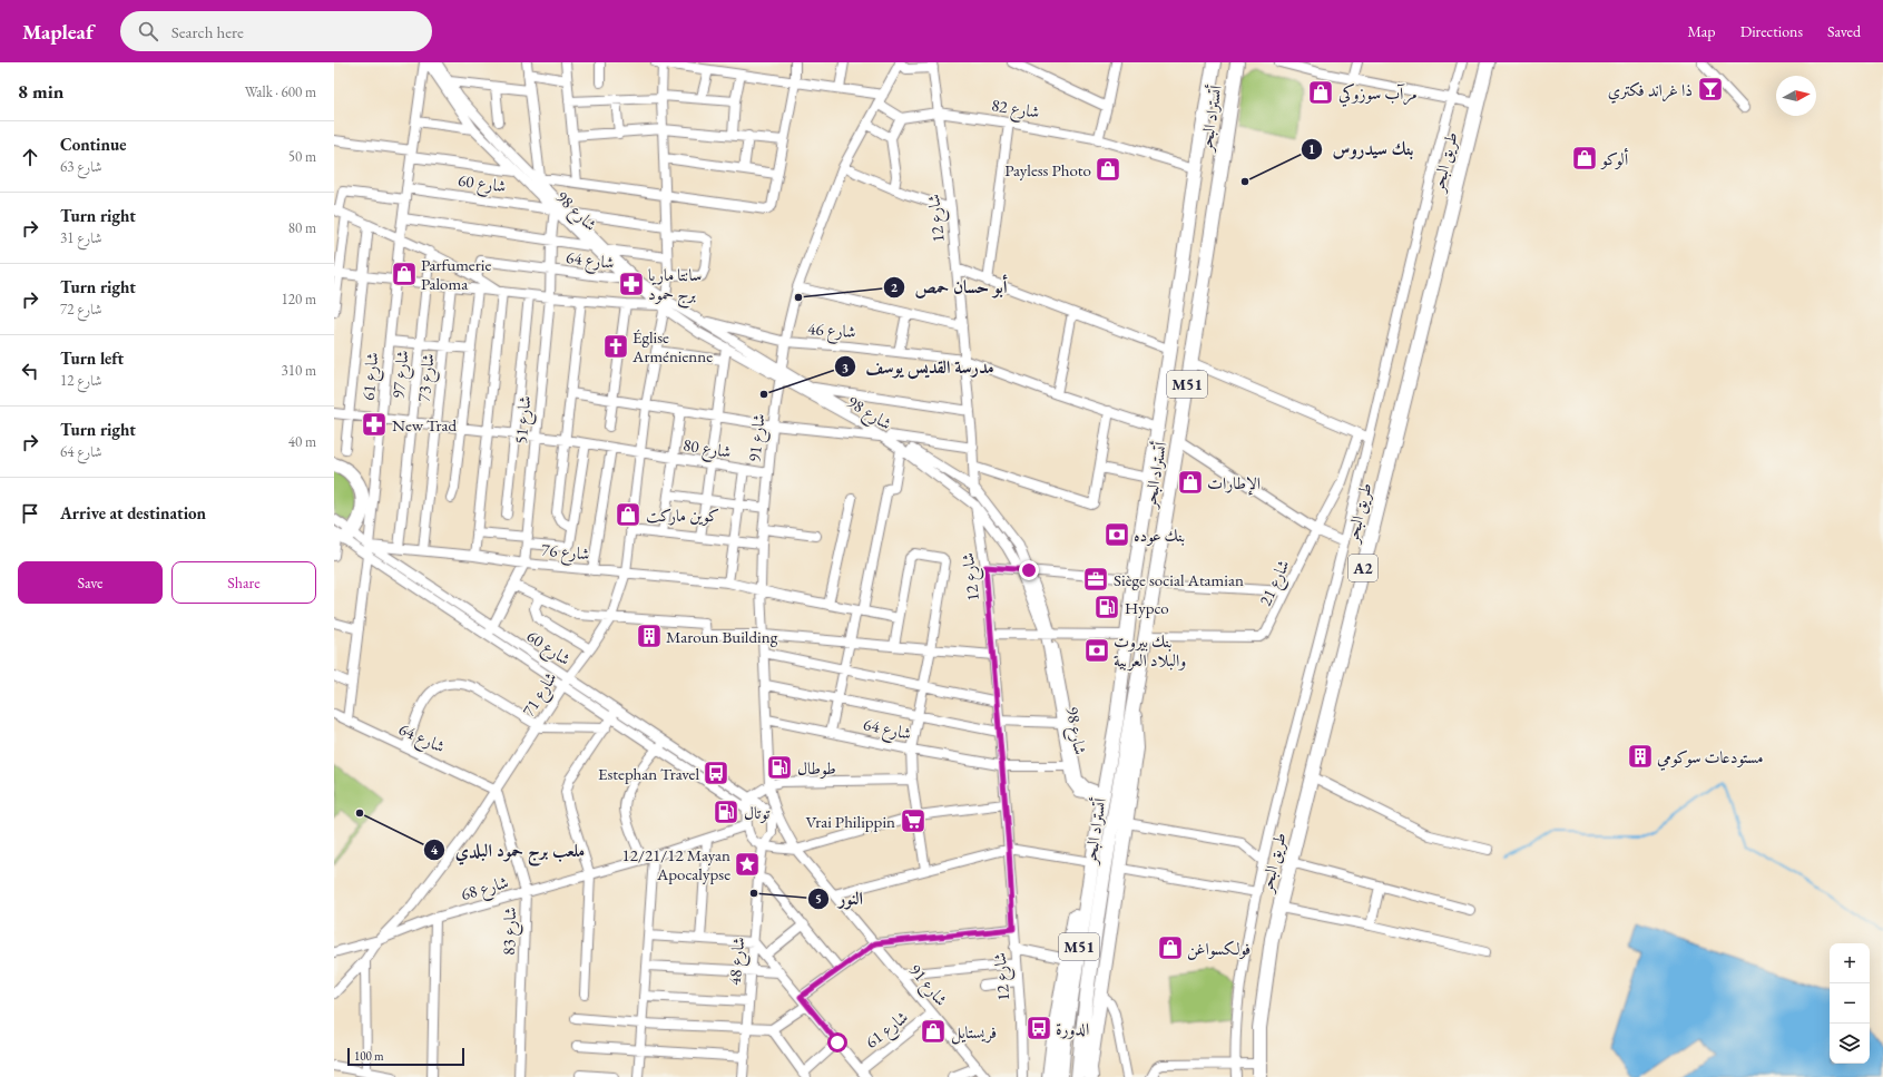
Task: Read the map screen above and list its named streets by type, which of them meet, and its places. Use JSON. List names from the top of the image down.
{
  "streets": {
    "highway": [
      "أتستراد البحر",
      "طريق البحر",
      "M51",
      "A2"
    ],
    "street": [
      "شارع 82",
      "شارع 60",
      "شارع 98",
      "شارع 12",
      "شارع 64",
      "شارع 46",
      "شارع 97",
      "شارع 61",
      "شارع 73",
      "شارع 51",
      "شارع 91",
      "شارع 80",
      "شارع 76",
      "شارع 21",
      "شارع 71",
      "شارع 68",
      "شارع 83",
      "شارع 48"
    ]
  },
  "crossings": [
    ["شارع 82", "أتستراد البحر"],
    ["شارع 82", "شارع 12"],
    ["أتستراد البحر", "شارع 46"],
    ["أتستراد البحر", "شارع 21"],
    ["شارع 60", "شارع 98"],
    ["شارع 60", "شارع 61"],
    ["شارع 60", "شارع 51"],
    ["شارع 60", "شارع 76"],
    ["شارع 60", "شارع 71"],
    ["شارع 60", "شارع 48"],
    ["شارع 98", "شارع 12"],
    ["شارع 98", "شارع 64"],
    ["شارع 98", "شارع 46"],
    ["شارع 98", "شارع 61"],
    ["شارع 98", "شارع 51"],
    ["شارع 98", "شارع 91"],
    ["شارع 98", "شارع 71"],
    ["شارع 12", "شارع 64"],
    ["شارع 12", "شارع 46"],
    ["شارع 64", "شارع 61"],
    ["شارع 64", "شارع 51"],
    ["شارع 64", "شارع 91"],
    ["شارع 64", "شارع 71"],
    ["شارع 64", "شارع 83"],
    ["شارع 46", "شارع 91"],
    ["شارع 97", "شارع 80"],
    ["شارع 97", "شارع 76"],
    ["شارع 61", "شارع 91"],
    ["شارع 61", "شارع 80"],
    ["شارع 61", "شارع 76"],
    ["شارع 73", "شارع 80"],
    ["شارع 73", "شارع 76"],
    ["شارع 51", "شارع 80"],
    ["شارع 51", "شارع 76"],
    ["شارع 91", "شارع 80"],
    ["شارع 91", "شارع 76"],
    ["شارع 80", "شارع 71"],
    ["شارع 76", "شارع 71"],
    ["شارع 71", "شارع 68"],
    ["شارع 71", "شارع 83"],
    ["شارع 68", "شارع 83"]
  ],
  "places": {
    "bar": ["ذا غراند فكتري"],
    "shop": [
      "مرآب سوزوكي",
      "ألوكو",
      "Payless Photo",
      "Parfumerie Paloma",
      "الإطارات",
      "كوين ماركت",
      "فولكسواغن",
      "فريستايل"
    ],
    "other": [
      "بنك سيدروس",
      "أبو حسان حمص",
      "مدرسة القديس يوسف",
      "ملعب برج حمود البلدي",
      "النور"
    ],
    "pharmacy": ["سانتا ماريا برج حمود", "New Trad"],
    "church": ["Église Arménienne"],
    "bank": ["بنك عوده", "بنك بيروت والبلاد العربية"],
    "office": ["Siège social Atamian"],
    "fuel station": ["Hypco", "طوطال", "توتال"],
    "building": ["Maroun Building", "مستودعات سوكومي"],
    "bus stop": ["Estephan Travel", "الدورة"],
    "supermarket": ["Vrai Philippin"],
    "place": ["12/21/12 Mayan Apocalypse"]
  },
  "scale_bar": "100 m",
  "north": "right",
  "page": {
    "header": "Mapleaf",
    "search": "Search here",
    "nav": ["Map", "Directions", "Saved"],
    "heading": ["8 min", "Walk · 600 m"],
    "list": [
      ["Continue", "شارع 63", "50 m"],
      ["Turn right", "شارع 31", "80 m"],
      ["Turn right", "شارع 72", "120 m"],
      ["Turn left", "شارع 12", "310 m"],
      ["Turn right", "شارع 64", "40 m"],
      "Arrive at destination"
    ],
    "buttons": ["Save", "Share"],
    "map_buttons": ["+", "−"],
    "scale": "100 m"
  }
}
